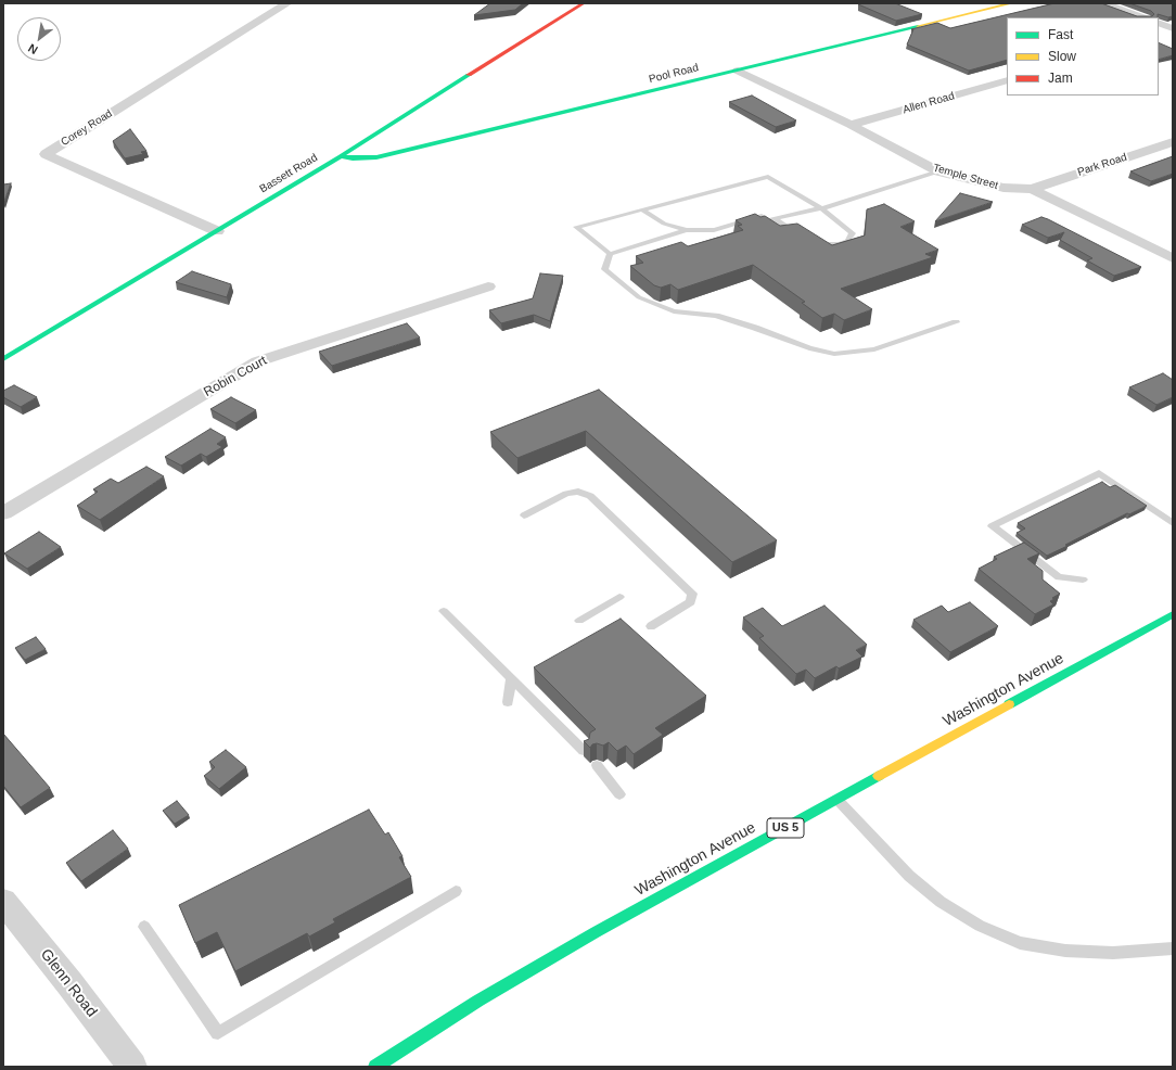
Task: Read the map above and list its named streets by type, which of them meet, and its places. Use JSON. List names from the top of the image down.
{
  "streets": {
    "street": [
      "Pool Road",
      "Allen Road",
      "Corey Road",
      "Park Road",
      "Bassett Road",
      "Temple Street",
      "Robin Court",
      "Washington Avenue",
      "US 5",
      "Glenn Road"
    ]
  },
  "crossings": [
    ["Pool Road", "Bassett Road"],
    ["Pool Road", "Temple Street"],
    ["Allen Road", "Temple Street"],
    ["Corey Road", "Bassett Road"],
    ["Park Road", "Temple Street"]
  ],
  "legend": ["Fast", "Slow", "Jam"],
  "north": "bottom left"
}
